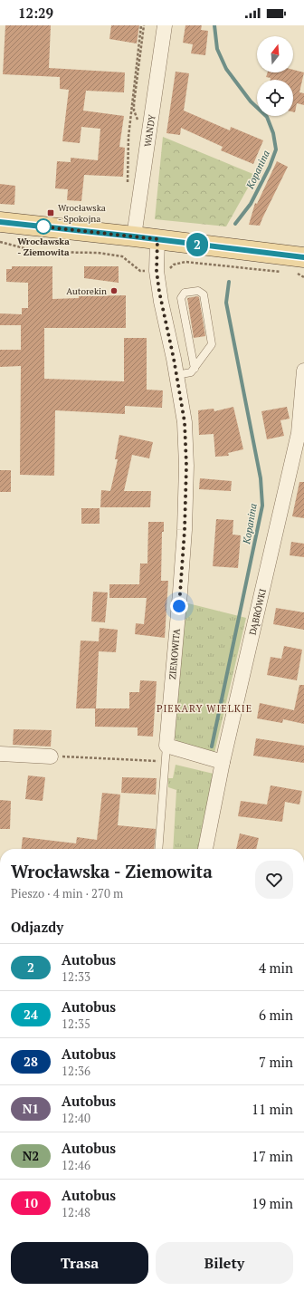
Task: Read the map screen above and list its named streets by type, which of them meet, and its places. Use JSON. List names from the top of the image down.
{
  "streets": {
    "street": ["WANDY", "DĄBRÓWKI", "ZIEMOWITA"]
  },
  "districts": ["PIEKARY WIELKIE"],
  "water": ["Kopanina"],
  "places": {
    "transit": ["Wrocławska - Spokojna"],
    "other": ["Wrocławska - Ziemowita", "Autorekin"]
  },
  "lines": ["bus line 2"],
  "north": "top",
  "page": {
    "status": "12:29",
    "on_map": "2",
    "heading": [
      ["Wrocławska - Ziemowita", "Pieszo · 4 min · 270 m"],
      "Odjazdy"
    ],
    "list": [
      {
        "mark": "2",
        "name": "Autobus",
        "note": "12:33",
        "value": "4 min"
      },
      {
        "mark": "24",
        "name": "Autobus",
        "note": "12:35",
        "value": "6 min"
      },
      {
        "mark": "28",
        "name": "Autobus",
        "note": "12:36",
        "value": "7 min"
      },
      {
        "mark": "N1",
        "name": "Autobus",
        "note": "12:40",
        "value": "11 min"
      },
      {
        "mark": "N2",
        "name": "Autobus",
        "note": "12:46",
        "value": "17 min"
      },
      {
        "mark": "10",
        "name": "Autobus",
        "note": "12:48",
        "value": "19 min"
      }
    ],
    "buttons": ["Trasa", "Bilety"]
  }
}
